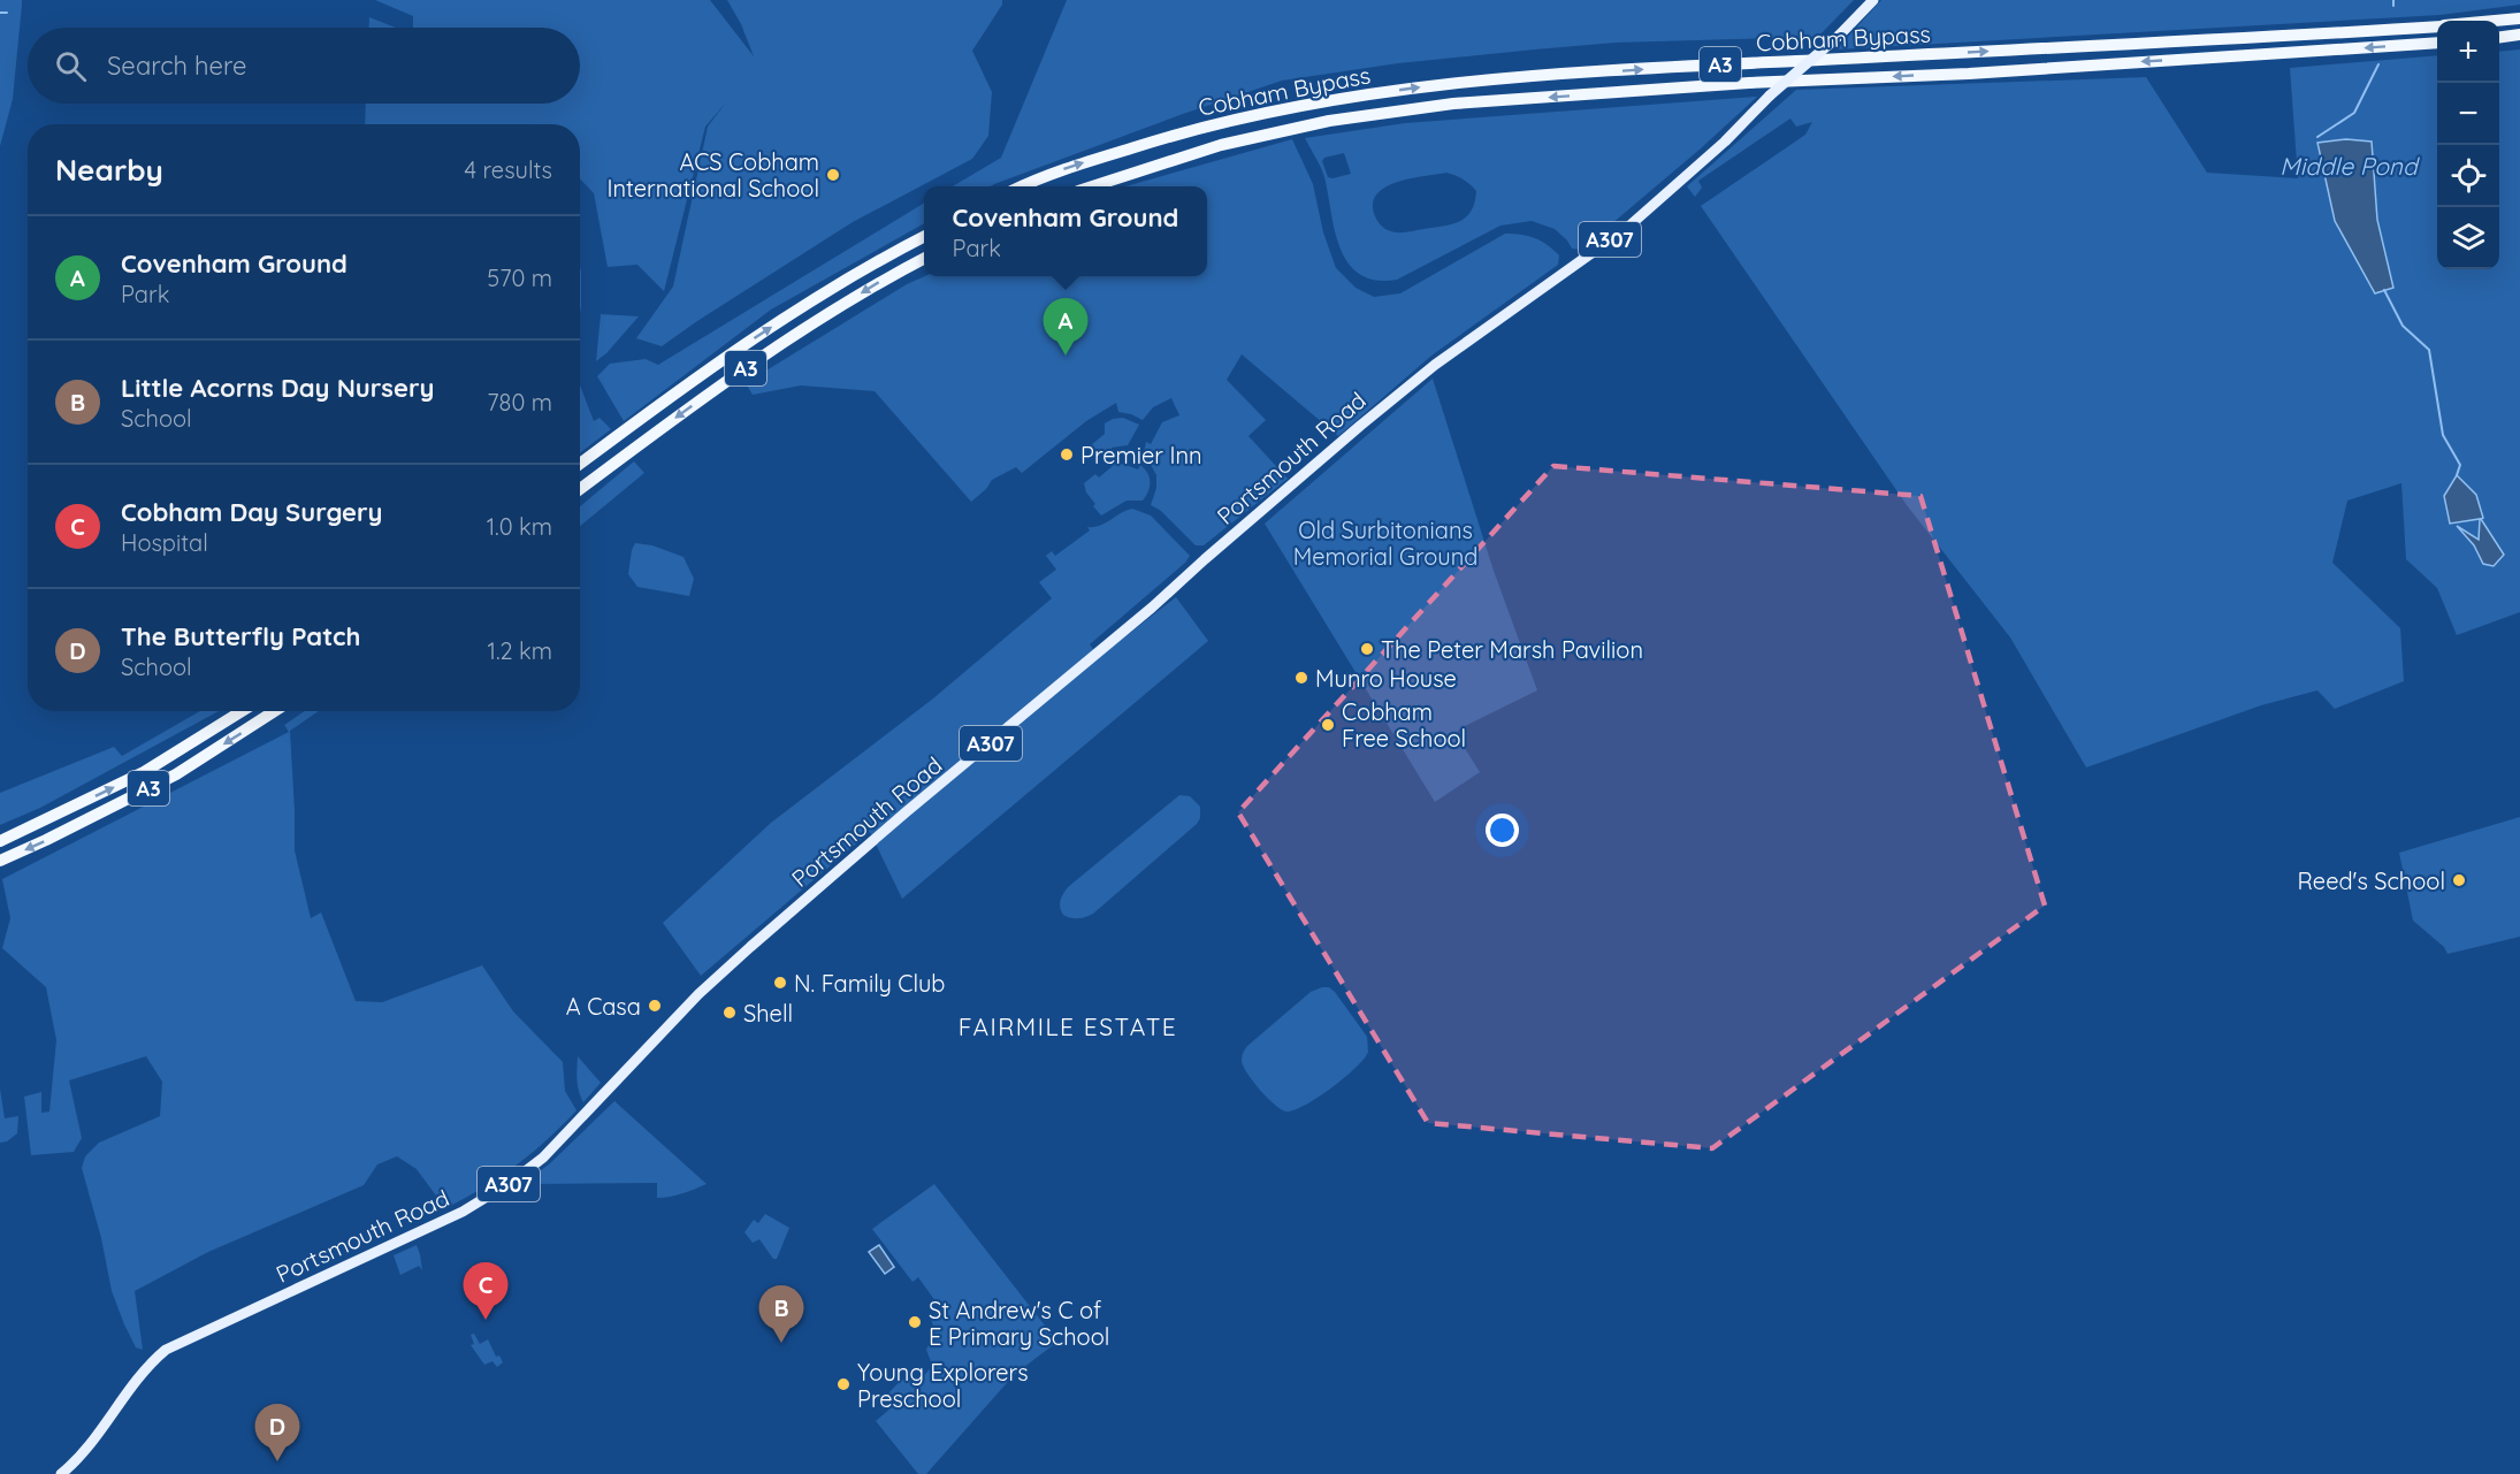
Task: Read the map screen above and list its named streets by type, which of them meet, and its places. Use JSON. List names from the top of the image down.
{
  "streets": {
    "highway": ["Cobham Bypass", "A3"],
    "main road": ["A307", "Portsmouth Road"]
  },
  "districts": ["FAIRMILE ESTATE"],
  "water": ["Middle Pond"],
  "parks": ["Old Surbitonians Memorial Ground"],
  "places": [
    "ACS Cobham International School",
    "Premier Inn",
    "The Peter Marsh Pavilion",
    "Munro House",
    "Cobham Free School",
    "Reed's School",
    "N. Family Club",
    "A Casa",
    "Shell",
    "St Andrew's C of E Primary School",
    "Young Explorers Preschool"
  ],
  "page": {
    "map_buttons": ["+", "−"],
    "search": "Search here",
    "heading": ["Nearby", "4 results"],
    "popup": ["Covenham Ground", "Park"],
    "list": [
      {
        "mark": "A",
        "name": "Covenham Ground",
        "note": "Park",
        "value": "570 m"
      },
      {
        "mark": "B",
        "name": "Little Acorns Day Nursery",
        "note": "School",
        "value": "780 m"
      },
      {
        "mark": "C",
        "name": "Cobham Day Surgery",
        "note": "Hospital",
        "value": "1.0 km"
      },
      {
        "mark": "D",
        "name": "The Butterfly Patch",
        "note": "School",
        "value": "1.2 km"
      }
    ],
    "pins": [
      "A",
      "C",
      "B",
      "D"
    ]
  }
}
